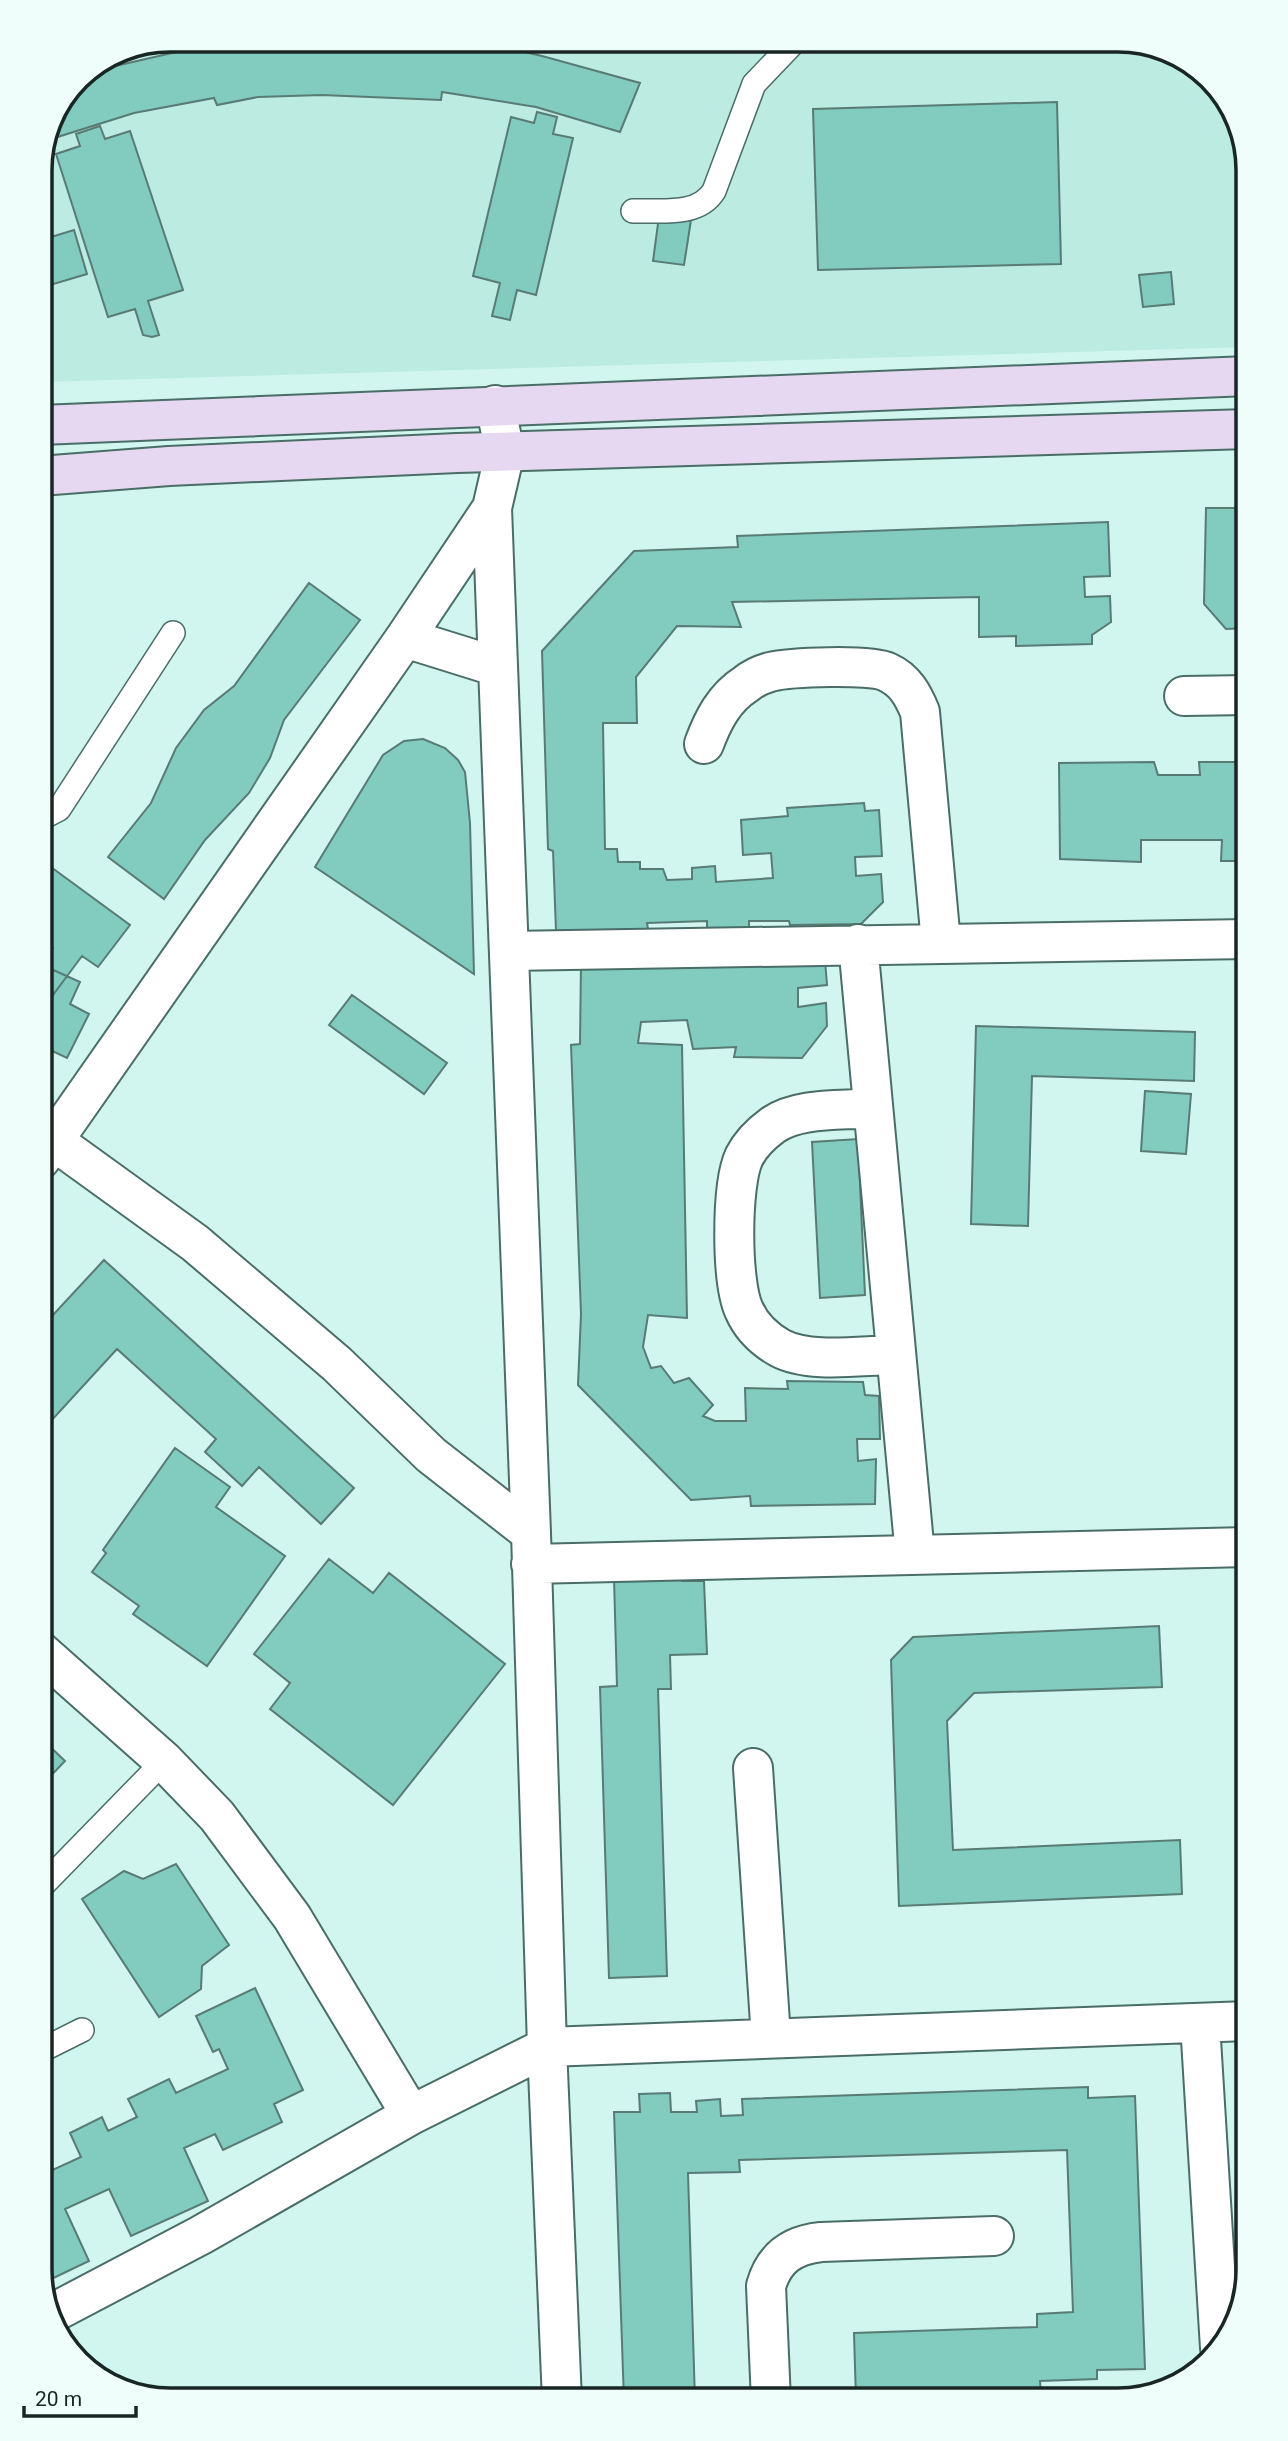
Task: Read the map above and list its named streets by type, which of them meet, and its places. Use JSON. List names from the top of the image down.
{
  "scale_bar": "20 m"
}
